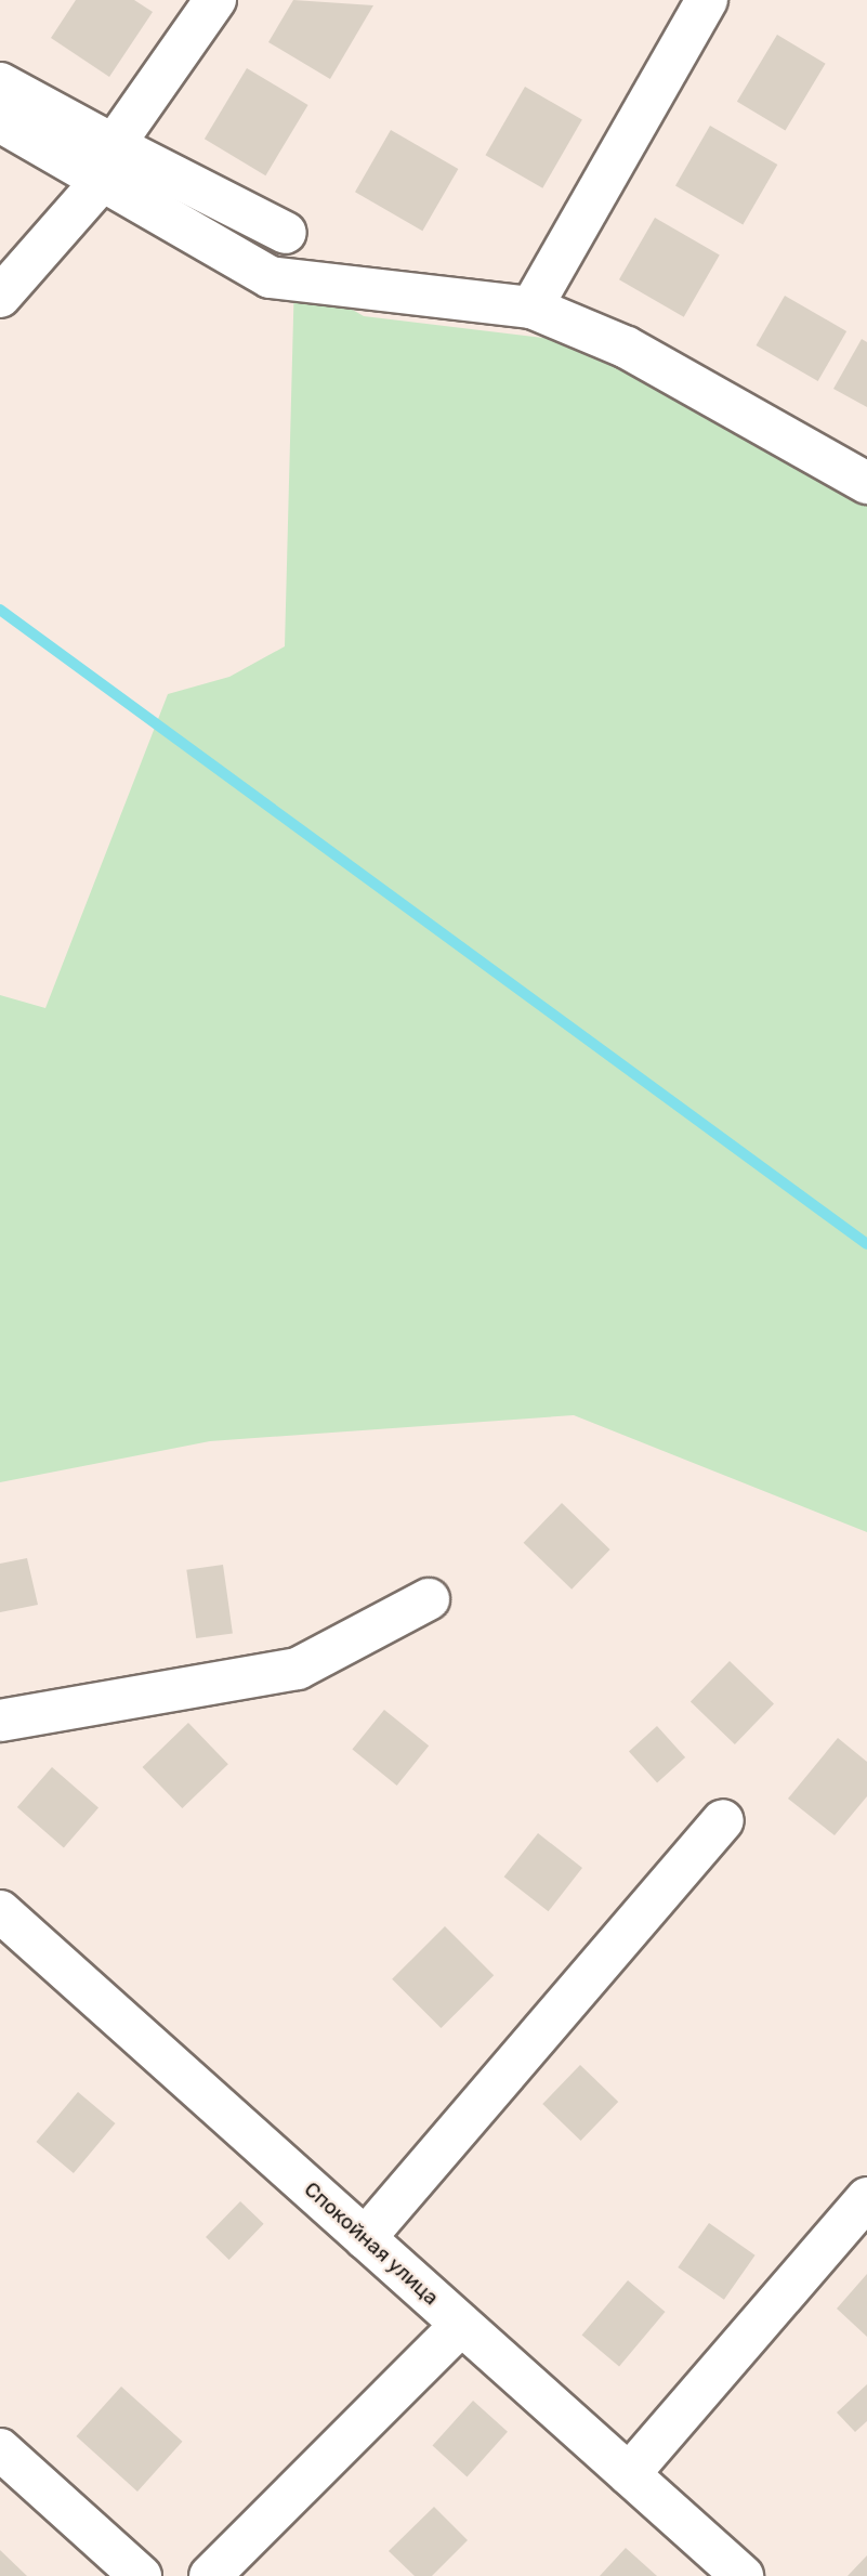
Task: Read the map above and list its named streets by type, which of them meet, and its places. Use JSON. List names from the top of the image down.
{
  "streets": {
    "lane": ["Спокойная улица"]
  }
}
